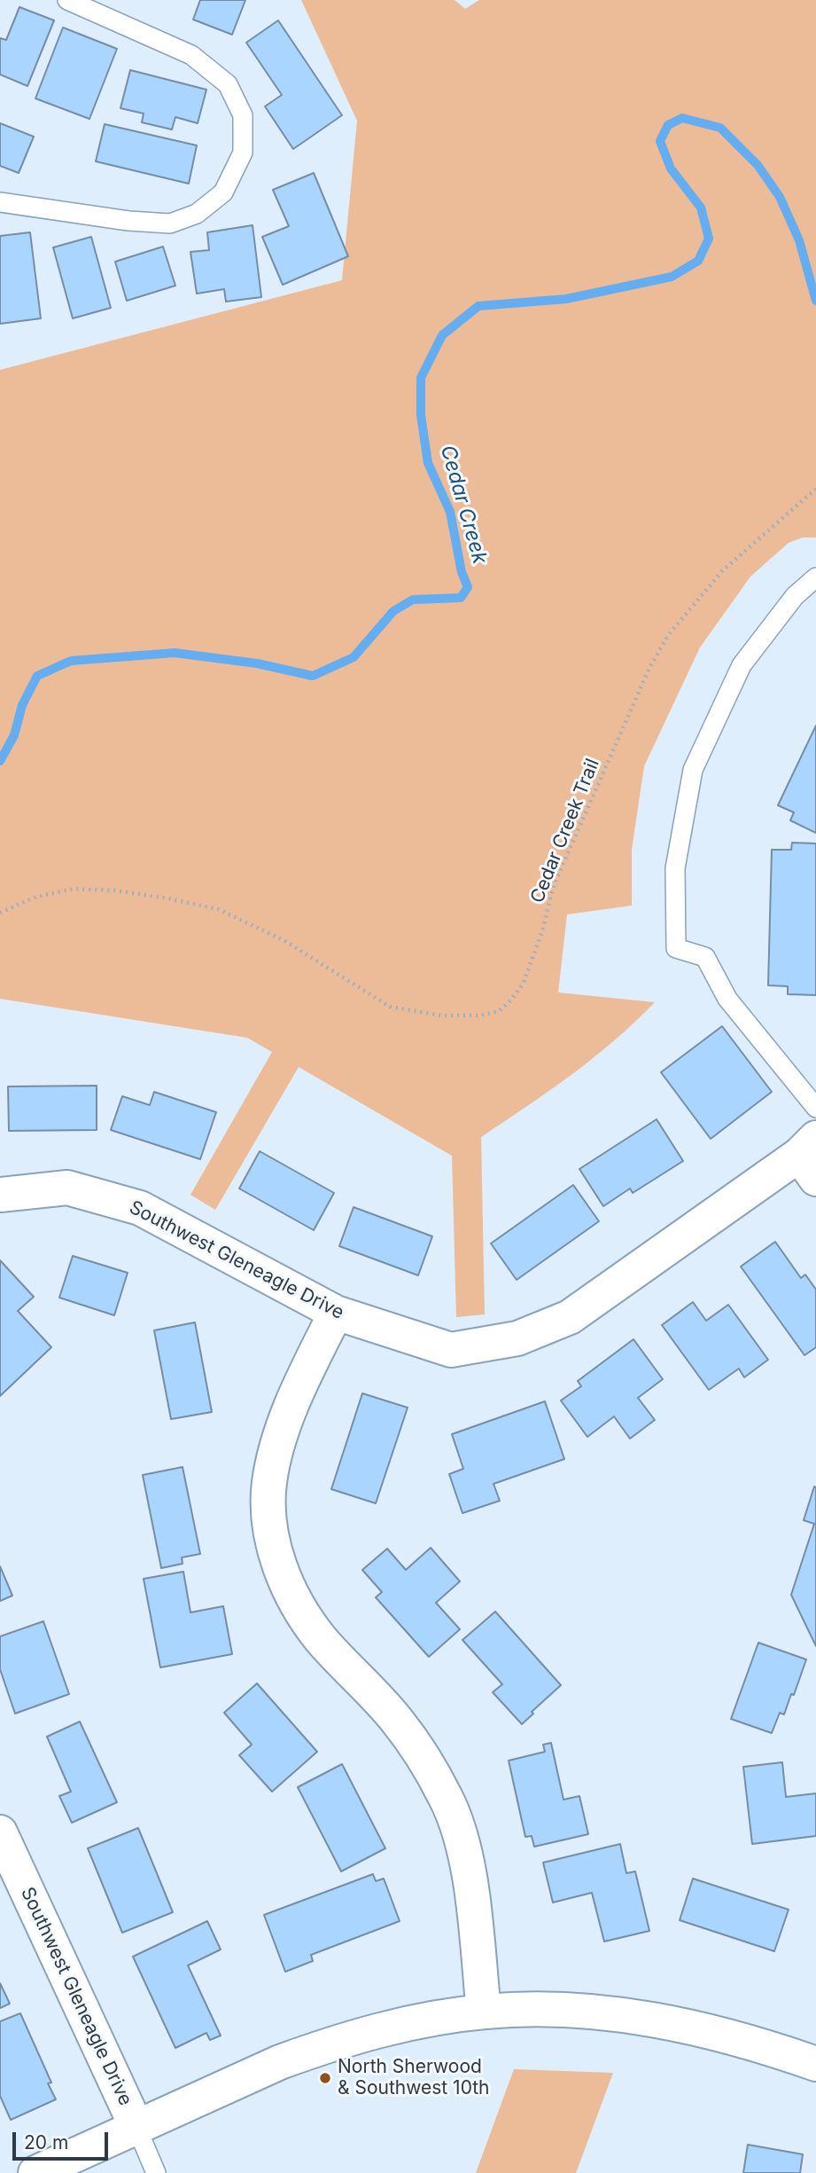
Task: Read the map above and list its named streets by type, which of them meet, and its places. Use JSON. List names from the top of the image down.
{
  "streets": {
    "street": ["Southwest Gleneagle Drive"],
    "path": ["Cedar Creek Trail"]
  },
  "water": ["Cedar Creek"],
  "places": ["North Sherwood & Southwest 10th"],
  "scale_bar": "20 m"
}
